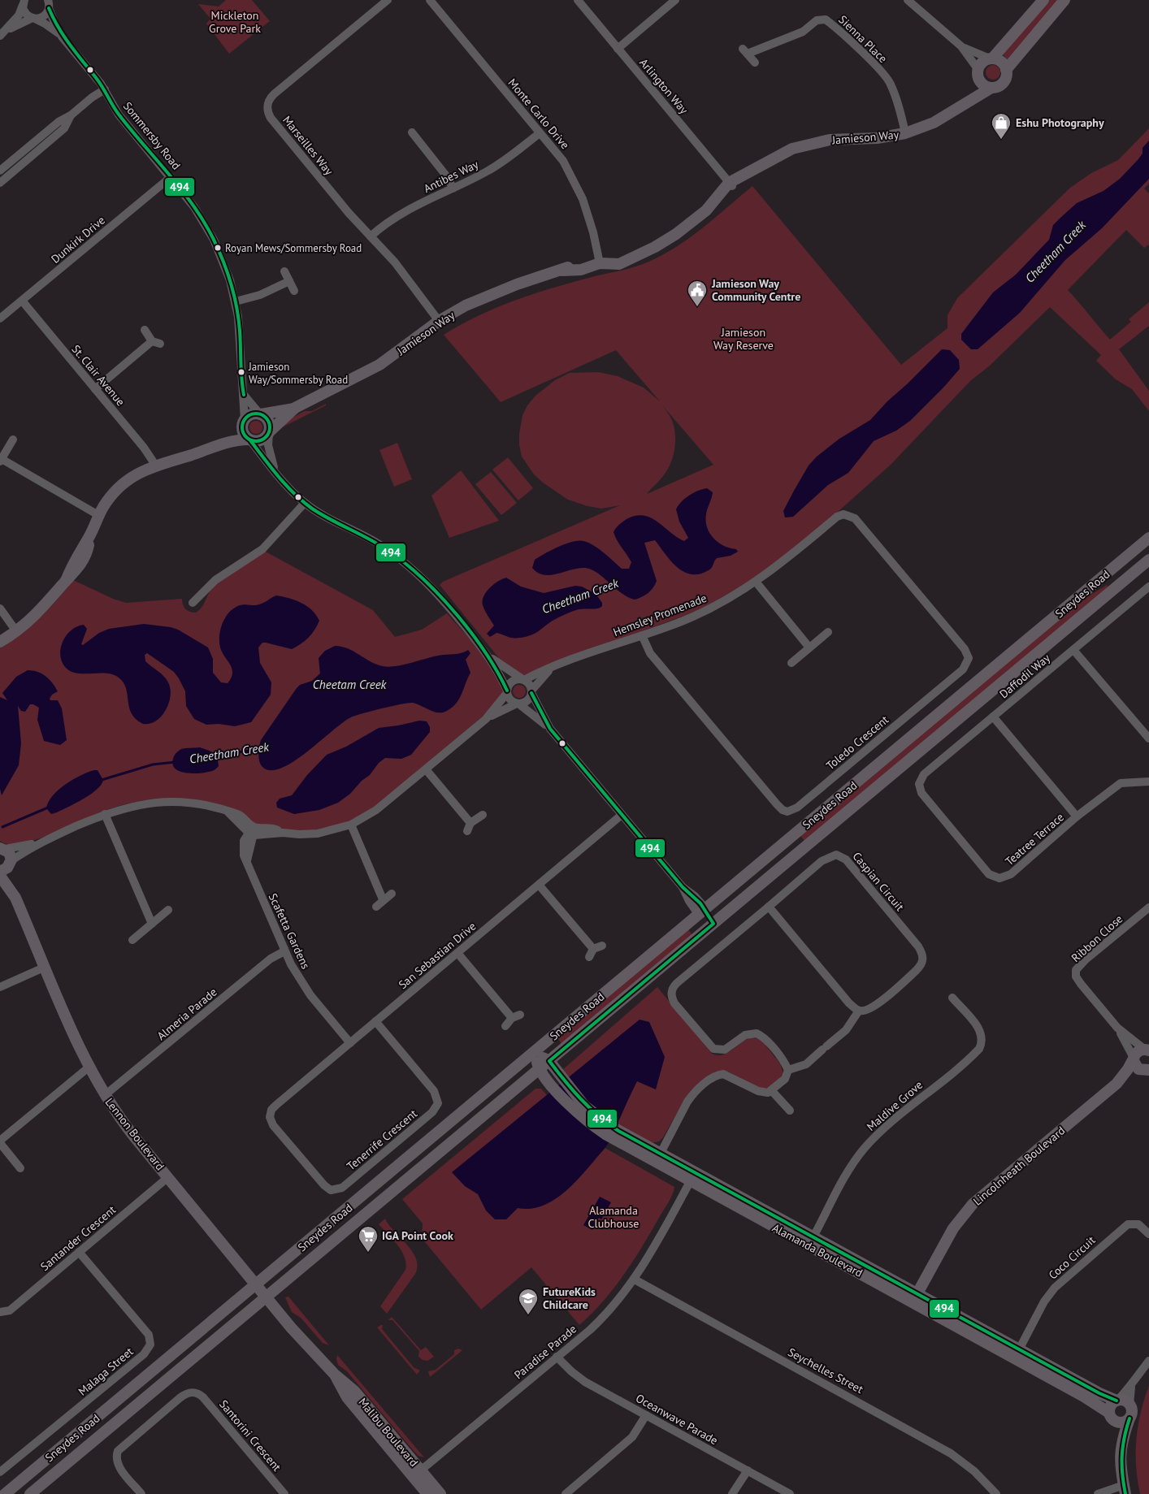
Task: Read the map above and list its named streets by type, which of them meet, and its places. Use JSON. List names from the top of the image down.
{
  "streets": {
    "street": [
      "Sienna Place",
      "Arlington Way",
      "Monte Carlo Drive",
      "Sommersby Road",
      "Jamieson Way",
      "Marseilles Way",
      "Antibes Way",
      "Dunkirk Drive",
      "St. Clair Avenue",
      "Sneydes Road",
      "Hemsley Promenade",
      "Daffodil Way",
      "Toledo Crescent",
      "Teatree Terrace",
      "Caspian Circuit",
      "Scafetta Gardens",
      "Ribbon Close",
      "San Sebastian Drive",
      "Almeria Parade",
      "Maldive Grove",
      "Lennon Boulevard",
      "Tenerrife Crescent",
      "Lincolnheath Boulevard",
      "Santander Crescent",
      "Alamanda Boulevard",
      "Coco Circuit",
      "Paradise Parade",
      "Seychelles Street",
      "Malaga Street",
      "Oceanwave Parade",
      "Malibu Boulevard",
      "Santorini Crescent"
    ]
  },
  "crossings": [
    ["Sienna Place", "Jamieson Way"],
    ["Arlington Way", "Jamieson Way"],
    ["Monte Carlo Drive", "Jamieson Way"],
    ["Monte Carlo Drive", "Antibes Way"],
    ["Sommersby Road", "Jamieson Way"],
    ["Sommersby Road", "Dunkirk Drive"],
    ["Jamieson Way", "Marseilles Way"],
    ["Marseilles Way", "Antibes Way"],
    ["Dunkirk Drive", "St. Clair Avenue"],
    ["Sneydes Road", "Lennon Boulevard"],
    ["Sneydes Road", "Alamanda Boulevard"],
    ["Sneydes Road", "Malibu Boulevard"],
    ["Hemsley Promenade", "Toledo Crescent"],
    ["Daffodil Way", "Teatree Terrace"],
    ["Scafetta Gardens", "San Sebastian Drive"],
    ["Scafetta Gardens", "Almeria Parade"],
    ["Ribbon Close", "Lincolnheath Boulevard"],
    ["San Sebastian Drive", "Tenerrife Crescent"],
    ["Almeria Parade", "Lennon Boulevard"],
    ["Maldive Grove", "Alamanda Boulevard"],
    ["Lennon Boulevard", "Santander Crescent"],
    ["Lennon Boulevard", "Malibu Boulevard"],
    ["Lincolnheath Boulevard", "Alamanda Boulevard"],
    ["Santander Crescent", "Malaga Street"],
    ["Alamanda Boulevard", "Coco Circuit"],
    ["Alamanda Boulevard", "Paradise Parade"],
    ["Paradise Parade", "Seychelles Street"],
    ["Paradise Parade", "Oceanwave Parade"],
    ["Paradise Parade", "Malibu Boulevard"]
  ],
  "water": ["Cheetham Creek", "Cheetam Creek"],
  "parks": ["Mickleton Grove Park", "Jamieson Way Reserve", "Alamanda Clubhouse"],
  "places": {
    "shop": ["Eshu Photography"],
    "other": ["Royan Mews/Sommersby Road", "Jamieson Way/Sommersby Road"],
    "public building": ["Jamieson Way Community Centre"],
    "supermarket": ["IGA Point Cook"],
    "school or university": ["FutureKids Childcare"]
  },
  "lines": ["transit line 494"]
}
